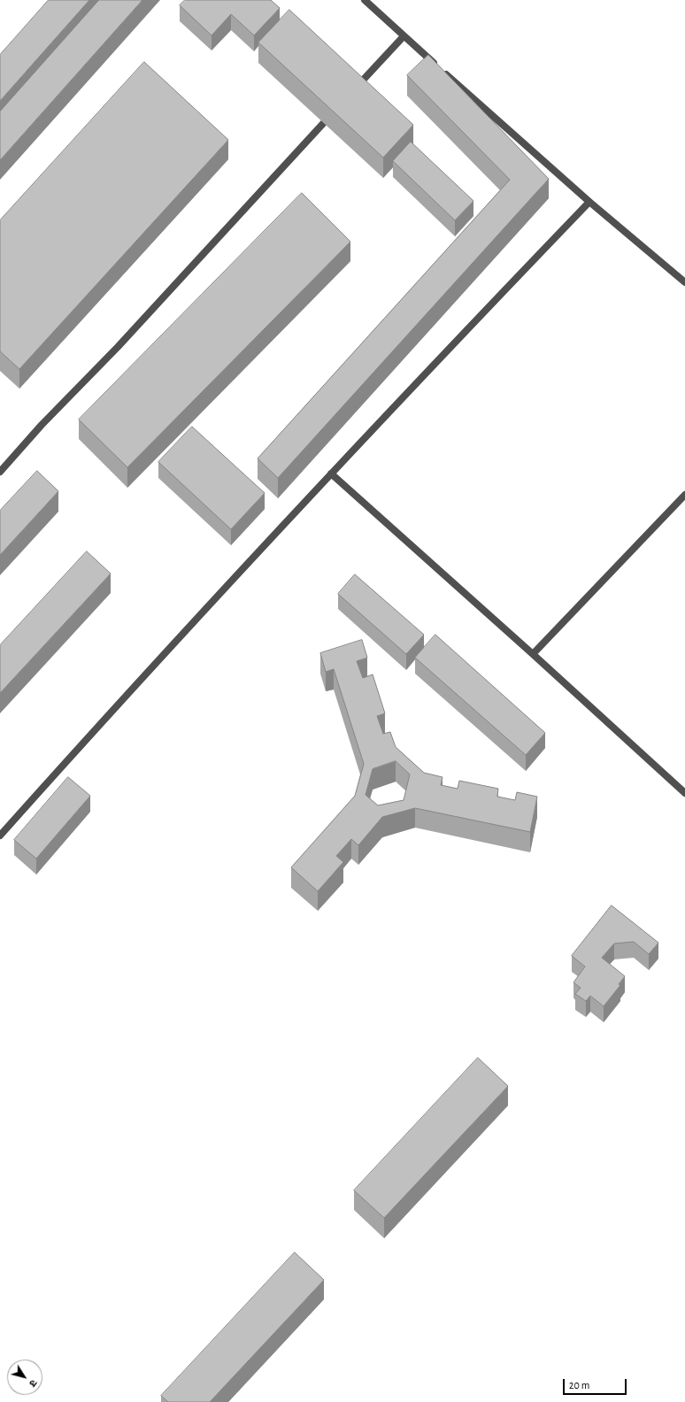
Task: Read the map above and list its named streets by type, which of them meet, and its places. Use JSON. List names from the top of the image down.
{
  "scale_bar": "20 m",
  "north": "bottom right"
}
